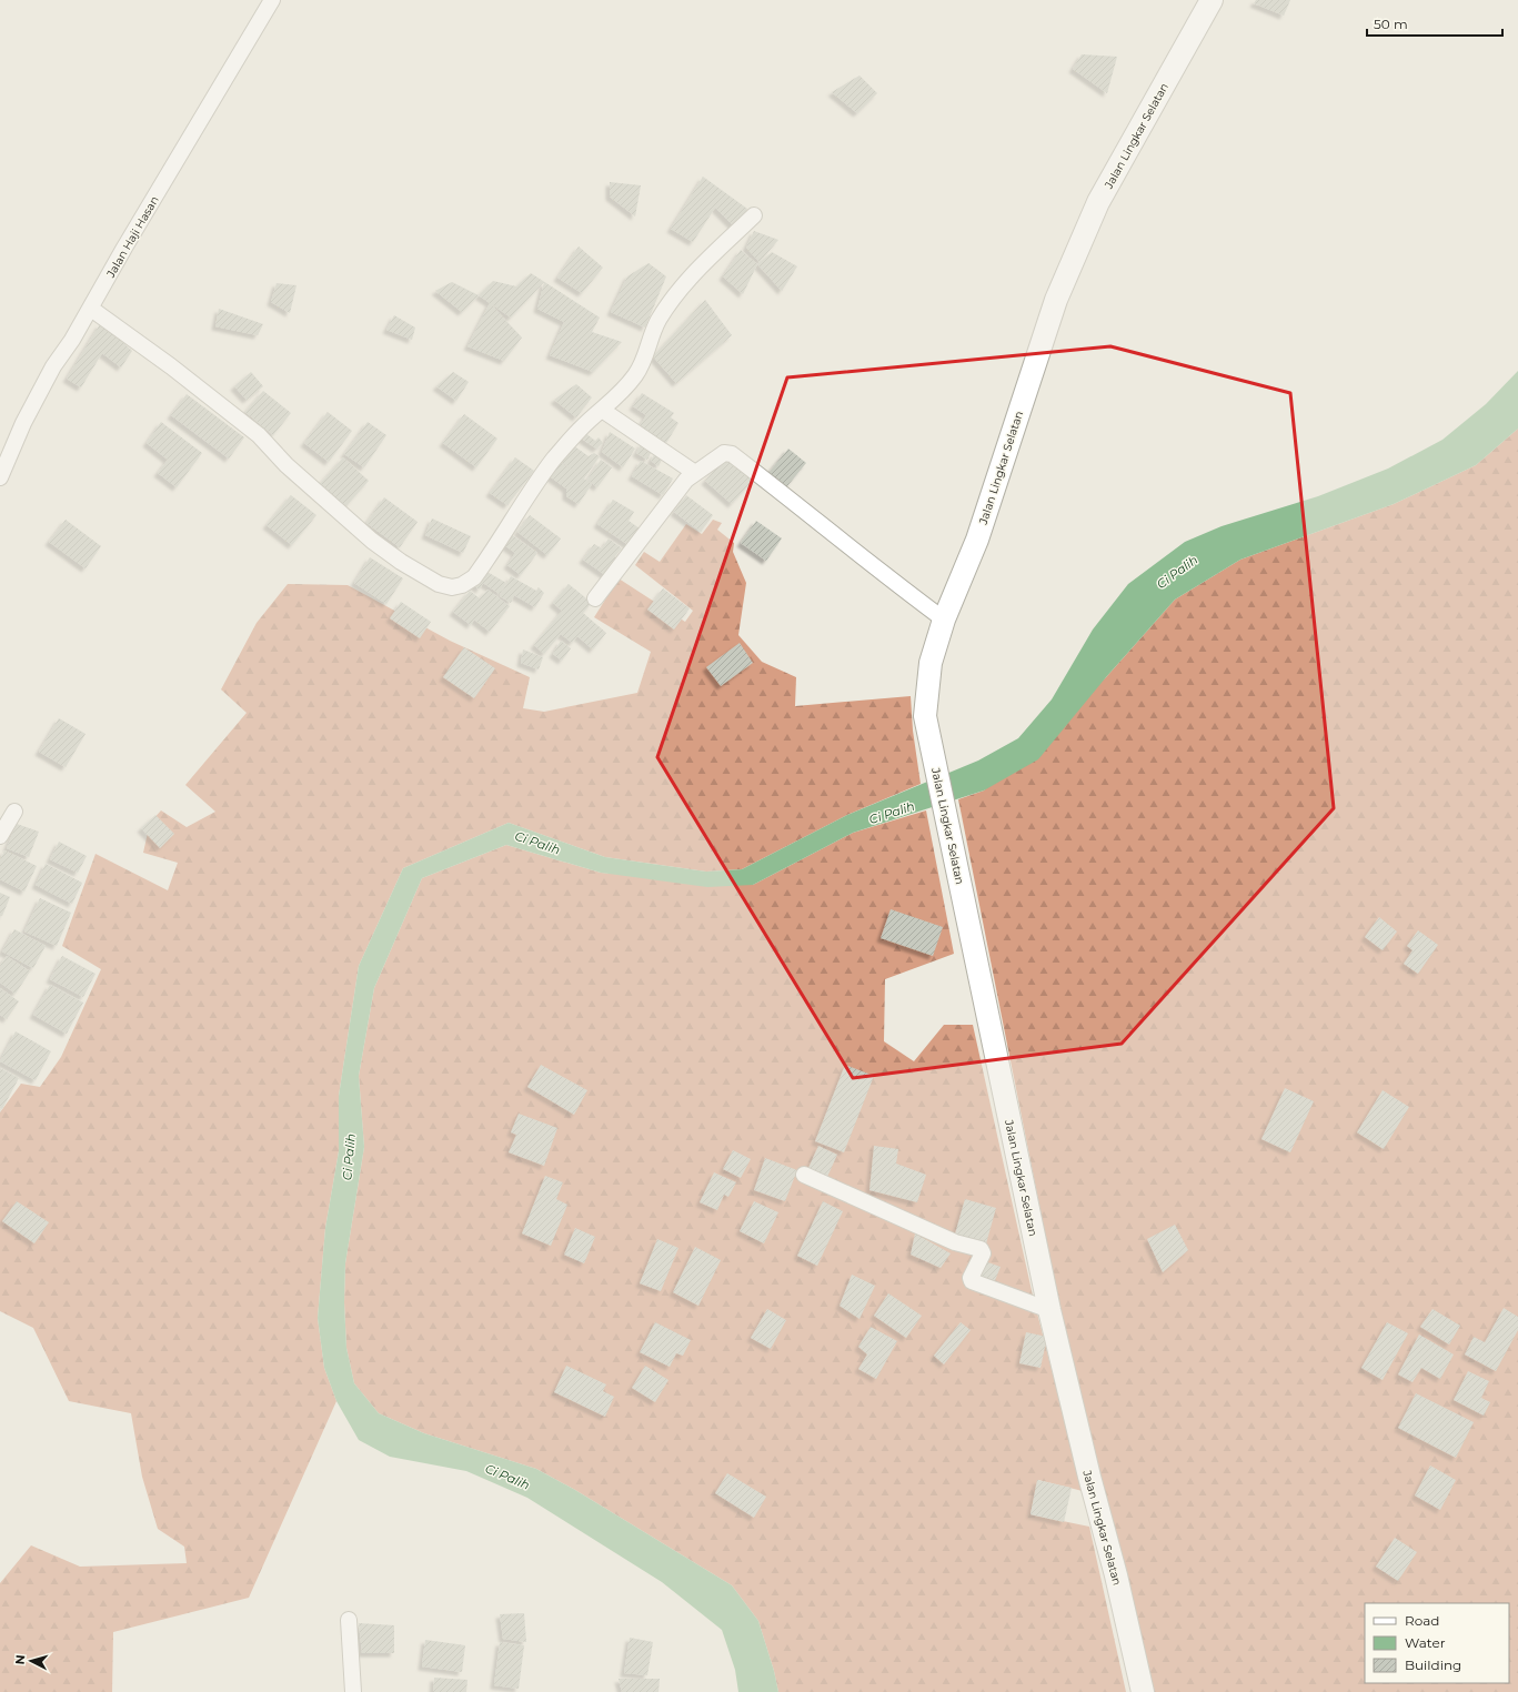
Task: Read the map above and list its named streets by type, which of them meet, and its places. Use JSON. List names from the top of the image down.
{
  "streets": {
    "street": ["Jalan Lingkar Selatan", "Jalan Haji Hasan"]
  },
  "water": ["Ci Palih"],
  "legend": ["Road", "Water", "Building"],
  "scale_bar": "50 m",
  "north": "left"
}
